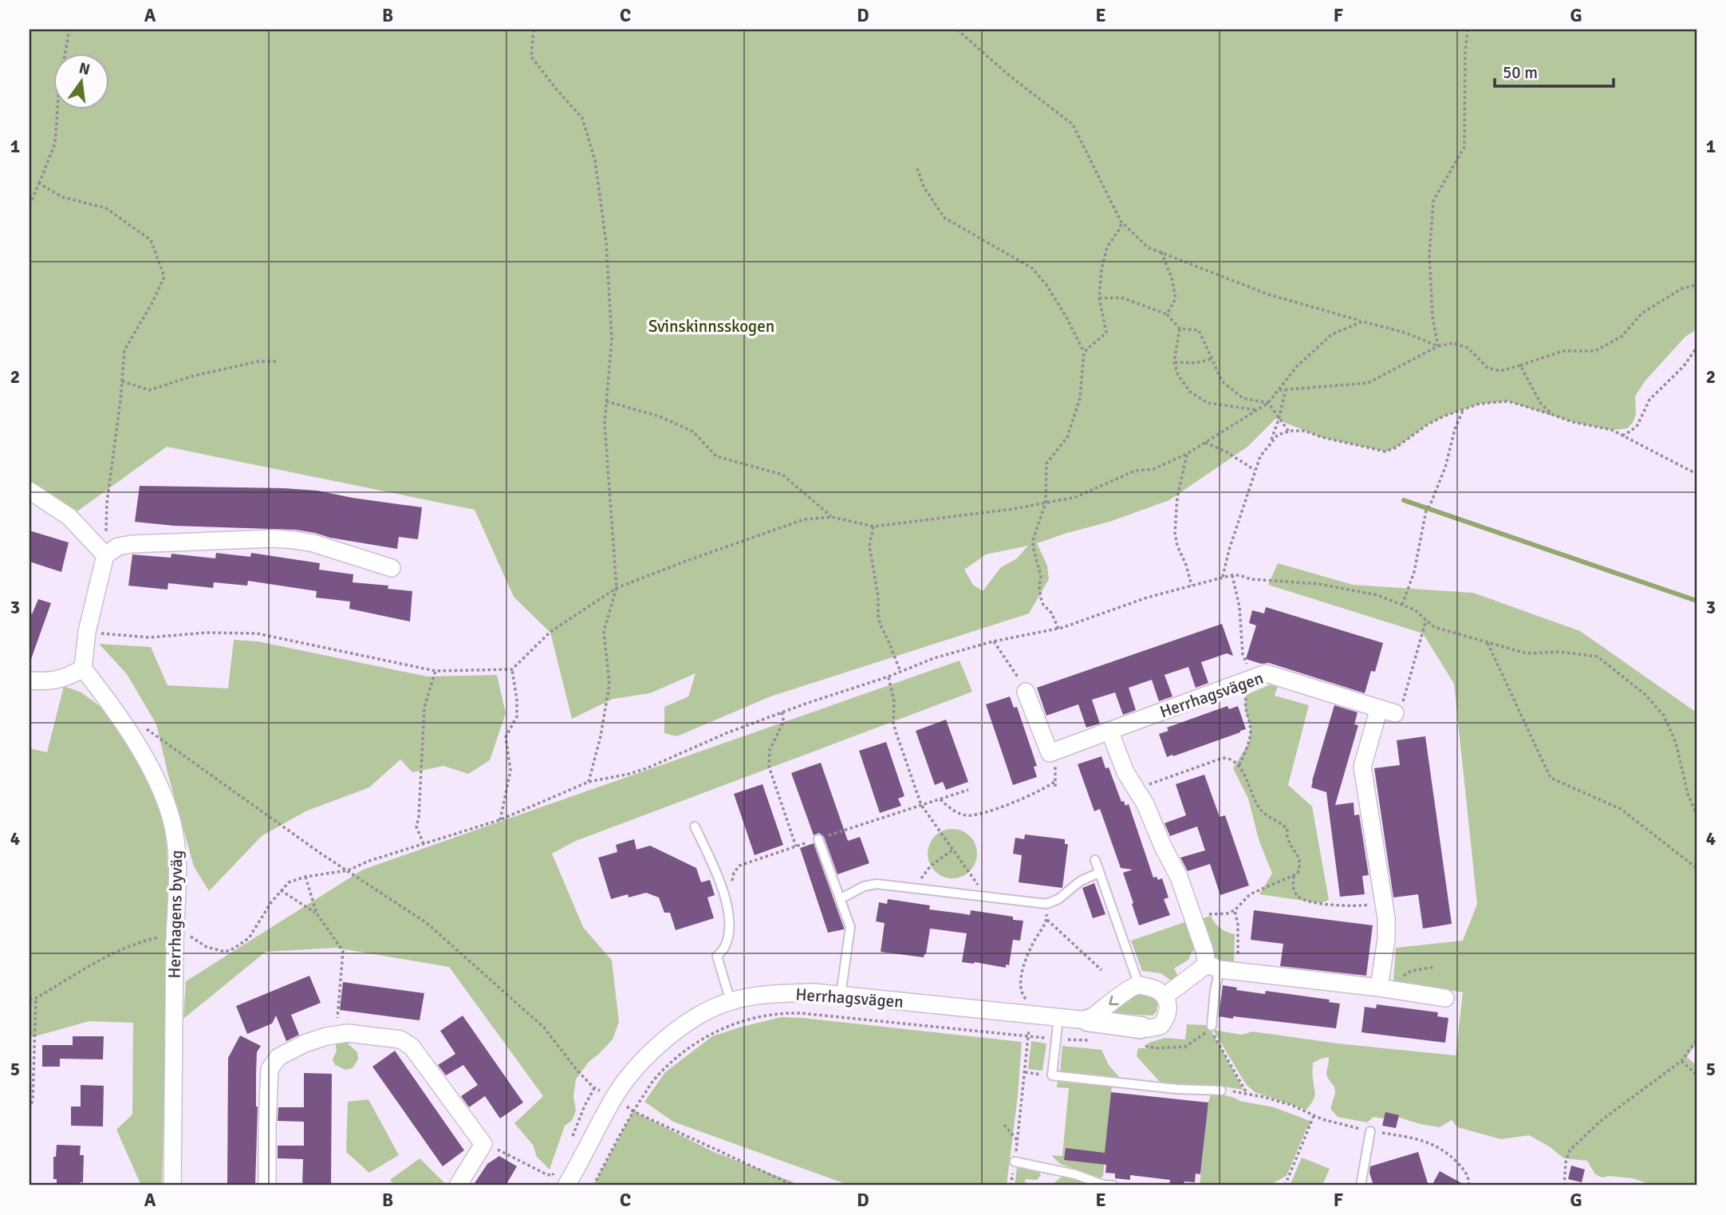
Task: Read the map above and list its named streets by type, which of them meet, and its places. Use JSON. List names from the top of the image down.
{
  "streets": {
    "street": ["Herrhagsvägen", "Herrhagens byväg"]
  },
  "parks": ["Svinskinnsskogen"],
  "scale_bar": "50 m",
  "north": "top",
  "grid": {
    "columns": [
      "A",
      "B",
      "C",
      "D",
      "E",
      "F",
      "G"
    ],
    "rows": [
      "1",
      "2",
      "3",
      "4",
      "5"
    ]
  }
}
